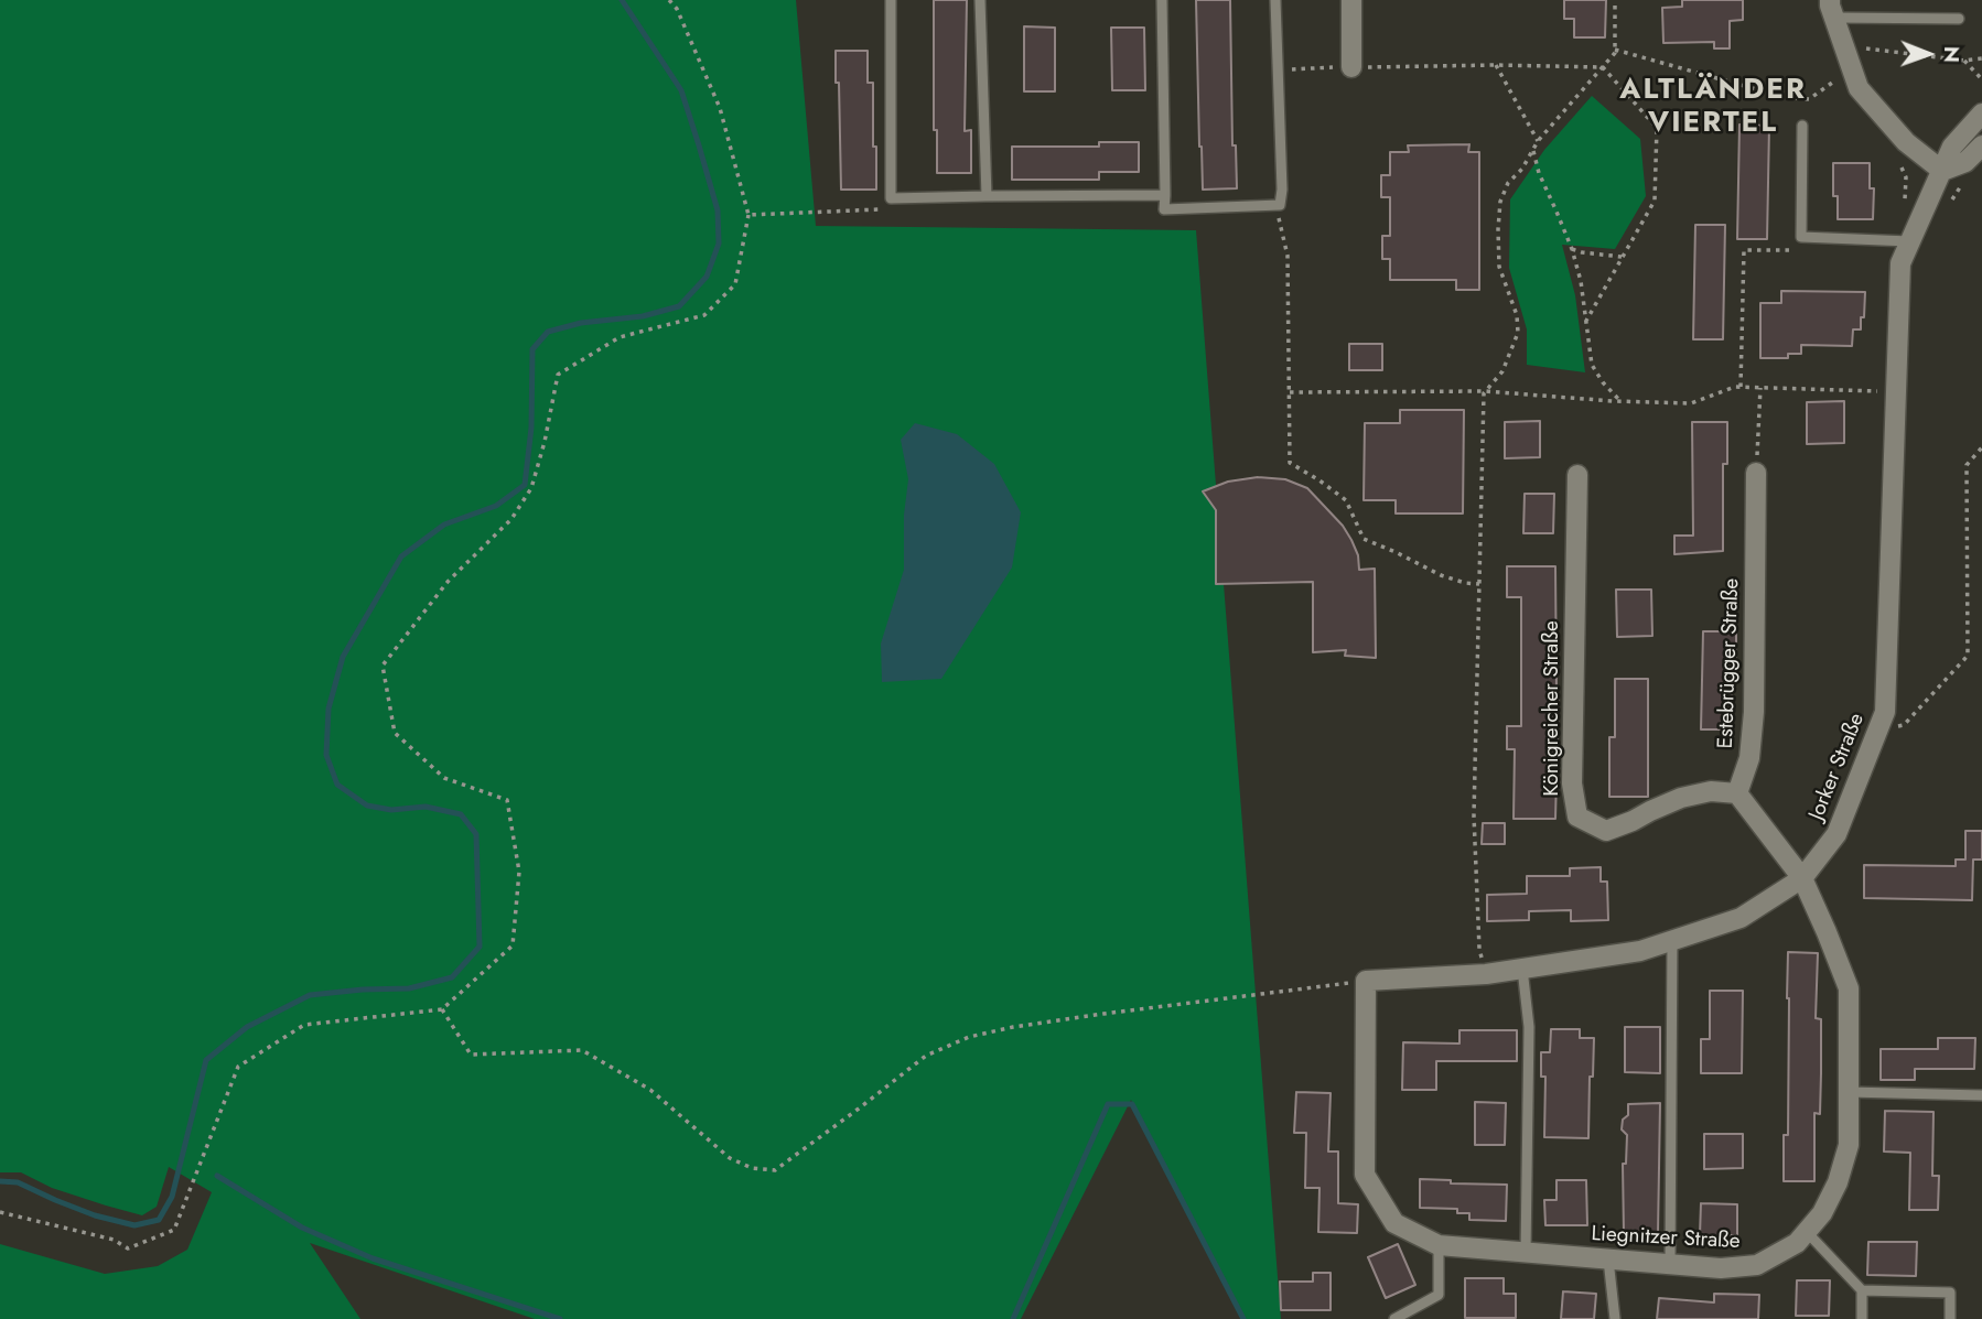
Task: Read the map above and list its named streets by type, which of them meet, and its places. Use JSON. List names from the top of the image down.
{
  "streets": {
    "street": [
      "Estebrügger Straße",
      "Königreicher Straße",
      "Jorker Straße",
      "Liegnitzer Straße"
    ]
  },
  "crossings": [
    ["Estebrügger Straße", "Königreicher Straße"],
    ["Jorker Straße", "Liegnitzer Straße"]
  ],
  "districts": ["ALTLÄNDER VIERTEL"],
  "north": "right"
}
